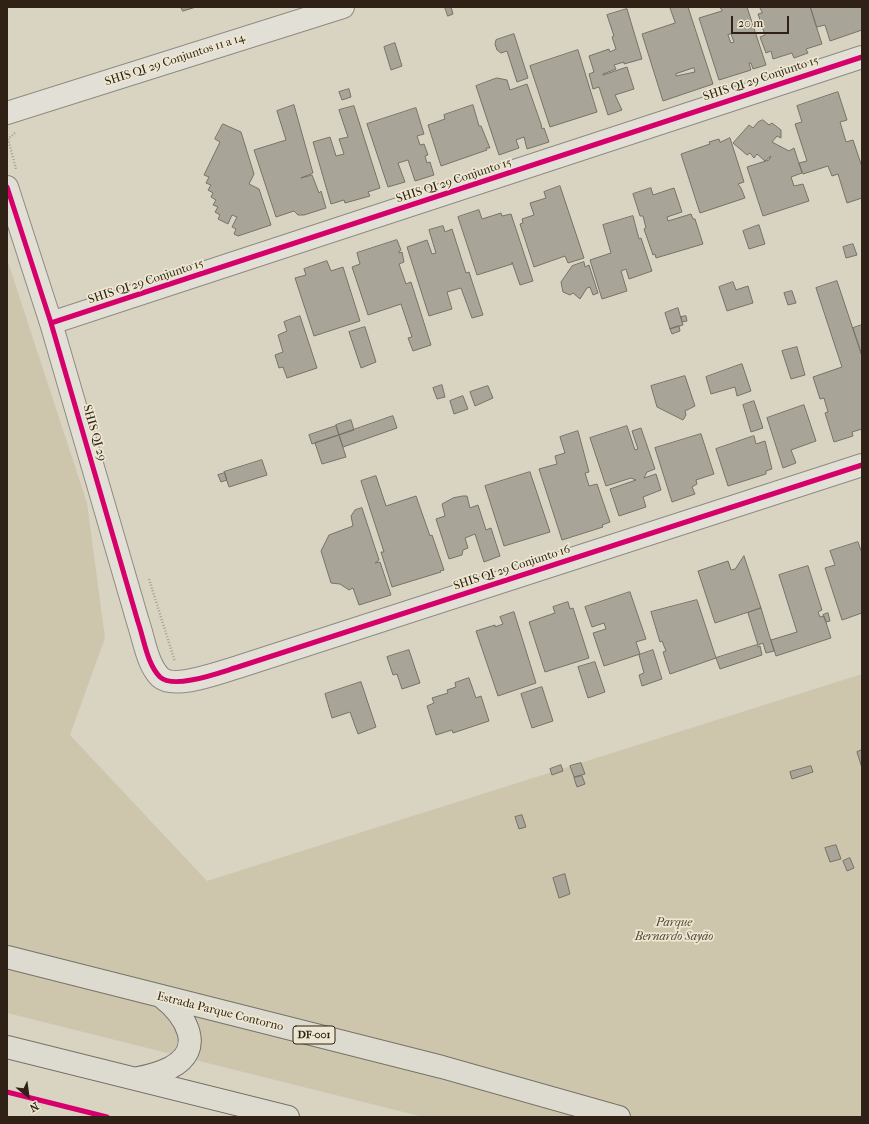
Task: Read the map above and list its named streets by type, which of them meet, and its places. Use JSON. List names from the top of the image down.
{
  "streets": {
    "main road": ["Estrada Parque Contorno", "DF-001"],
    "street": [
      "SHIS QI 29 Conjuntos 11 a 14",
      "SHIS QI 29 Conjunto 15",
      "SHIS QI 29",
      "SHIS QI 29 Conjunto 16"
    ]
  },
  "crossings": [
    ["SHIS QI 29 Conjunto 15", "SHIS QI 29"],
    ["SHIS QI 29", "SHIS QI 29 Conjunto 16"]
  ],
  "parks": ["Parque Bernardo Sayão"],
  "scale_bar": "20 m",
  "north": "bottom right"
}
